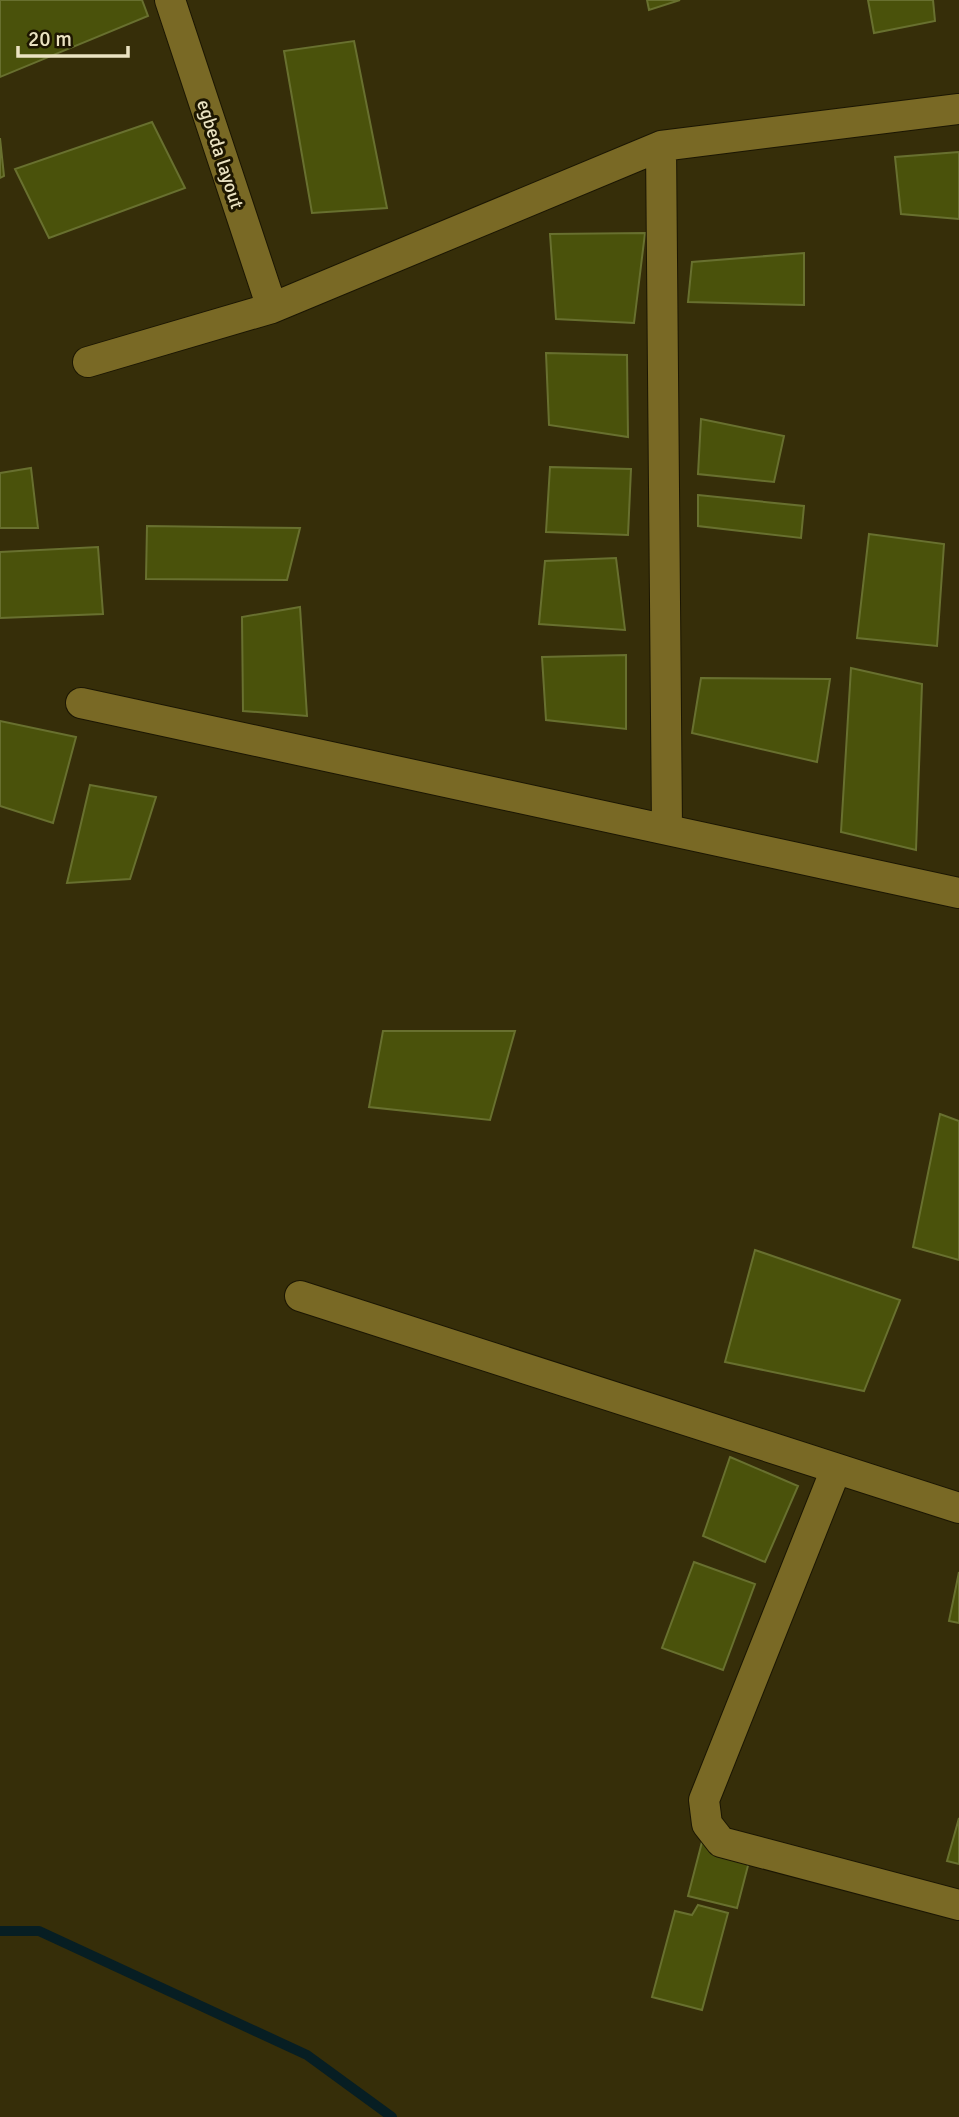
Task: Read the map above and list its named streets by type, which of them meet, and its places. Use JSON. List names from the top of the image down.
{
  "streets": {
    "street": ["egbeda layout"]
  },
  "scale_bar": "20 m"
}
